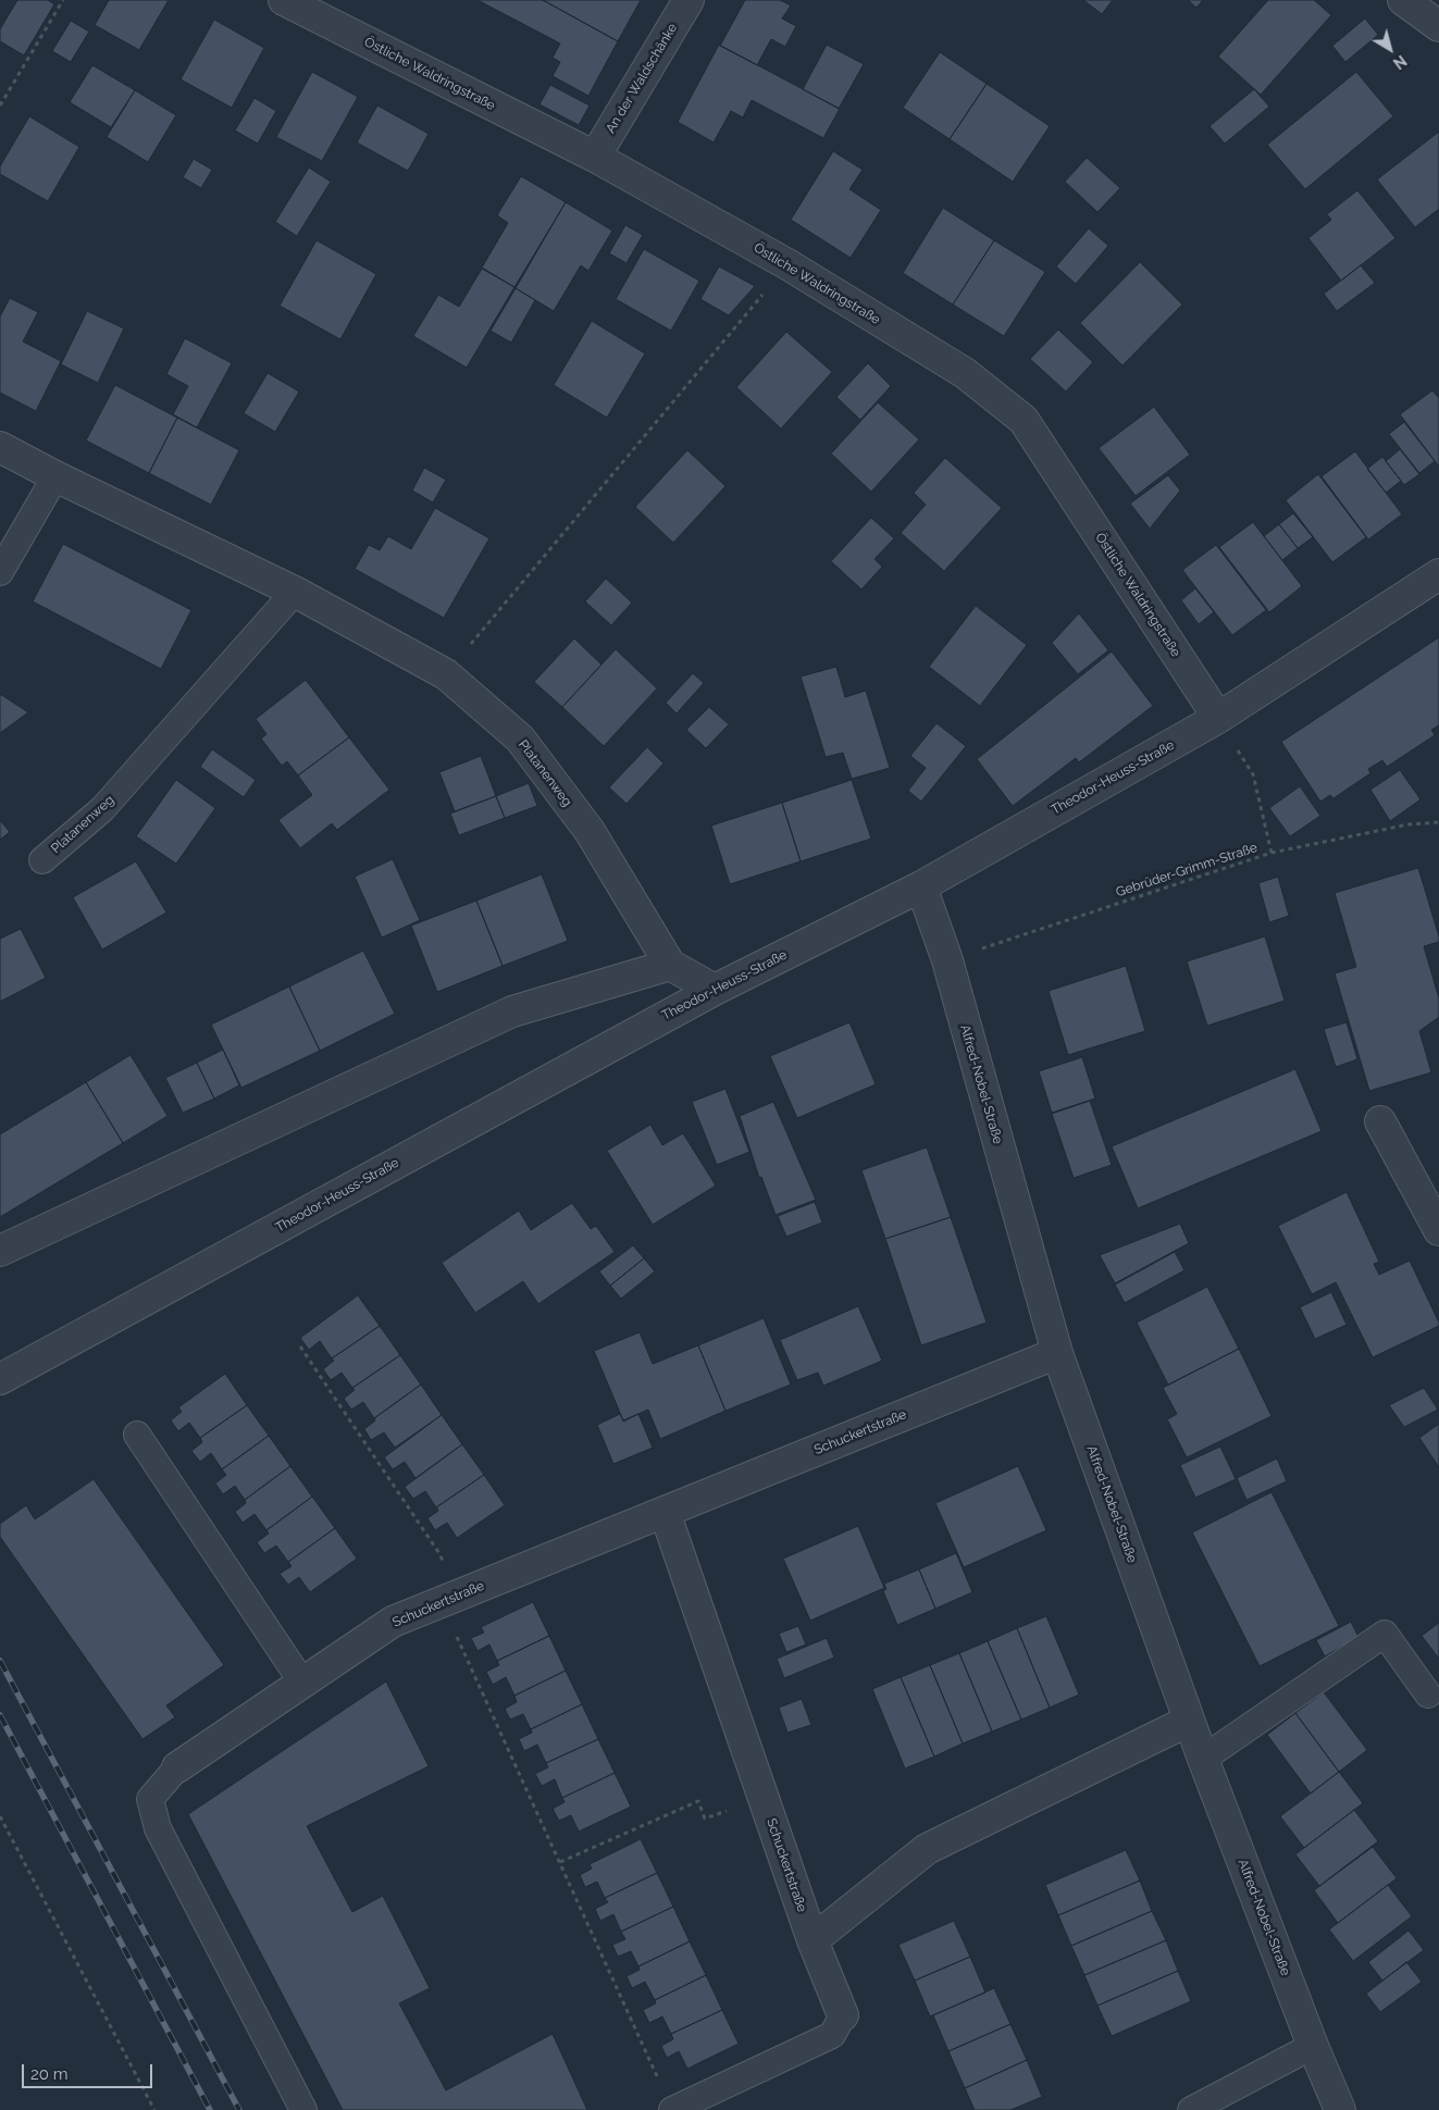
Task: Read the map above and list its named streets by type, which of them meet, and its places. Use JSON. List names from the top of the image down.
{
  "streets": {
    "street": [
      "Östliche Waldringstraße",
      "An der Waldschänke",
      "Platanenweg",
      "Theodor-Heuss-Straße",
      "Alfred-Nobel-Straße",
      "Schuckertstraße"
    ],
    "path": ["Gebrüder-Grimm-Straße"]
  },
  "crossings": [
    ["Östliche Waldringstraße", "An der Waldschänke"],
    ["Östliche Waldringstraße", "Theodor-Heuss-Straße"],
    ["Theodor-Heuss-Straße", "Alfred-Nobel-Straße"],
    ["Gebrüder-Grimm-Straße", "Alfred-Nobel-Straße"],
    ["Alfred-Nobel-Straße", "Schuckertstraße"]
  ],
  "scale_bar": "20 m",
  "north": "bottom right"
}
